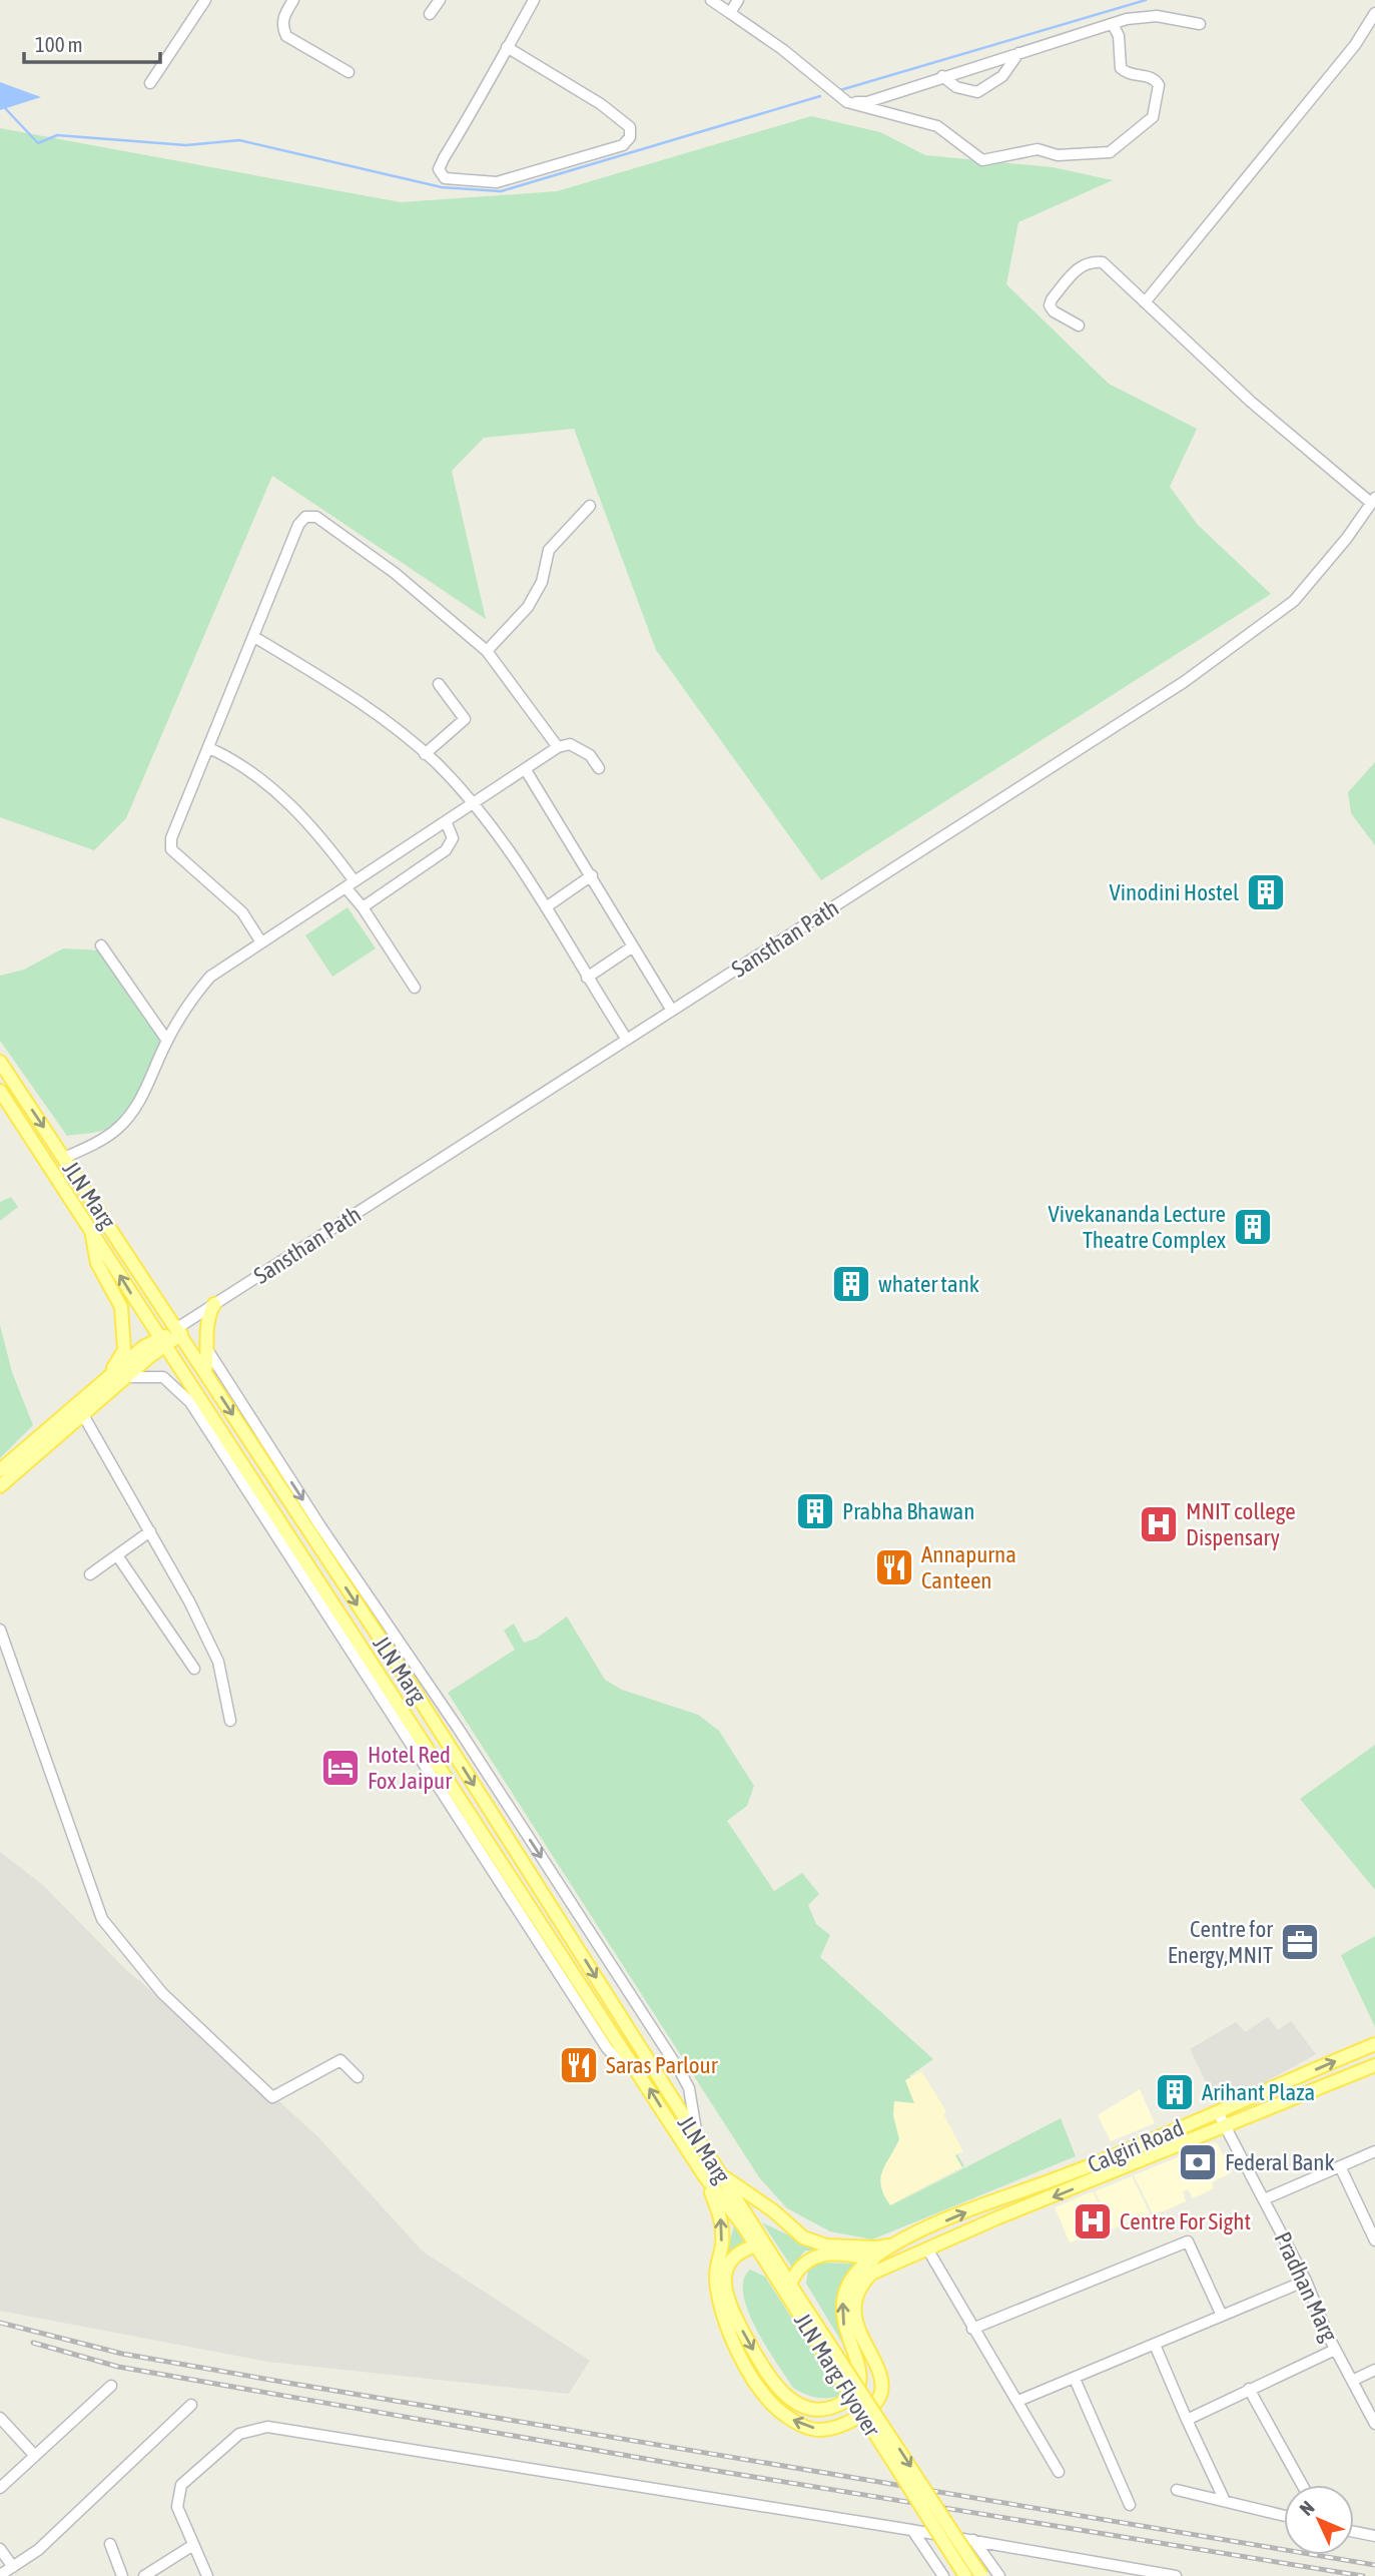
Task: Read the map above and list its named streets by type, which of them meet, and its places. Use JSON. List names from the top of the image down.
{
  "streets": {
    "main road": ["JLN Marg", "Calgiri Road", "JLN Marg Flyover"],
    "street": ["Sansthan Path", "Pradhan Marg"]
  },
  "crossings": [
    ["Sansthan Path", "JLN Marg"],
    ["JLN Marg", "Calgiri Road"],
    ["JLN Marg", "JLN Marg Flyover"],
    ["Calgiri Road", "Pradhan Marg"],
    ["Calgiri Road", "JLN Marg Flyover"]
  ],
  "places": {
    "building": [
      "Vinodini Hostel",
      "Vivekananda Lecture Theatre Complex",
      "whater tank",
      "Prabha Bhawan",
      "Arihant Plaza"
    ],
    "hospital": ["MNIT college Dispensary", "Centre For Sight"],
    "restaurant": ["Annapurna Canteen", "Saras Parlour"],
    "hotel": ["Hotel Red Fox Jaipur"],
    "office": ["Centre for Energy,MNIT"],
    "bank": ["Federal Bank"]
  },
  "scale_bar": "100 m",
  "north": "top left"
}
